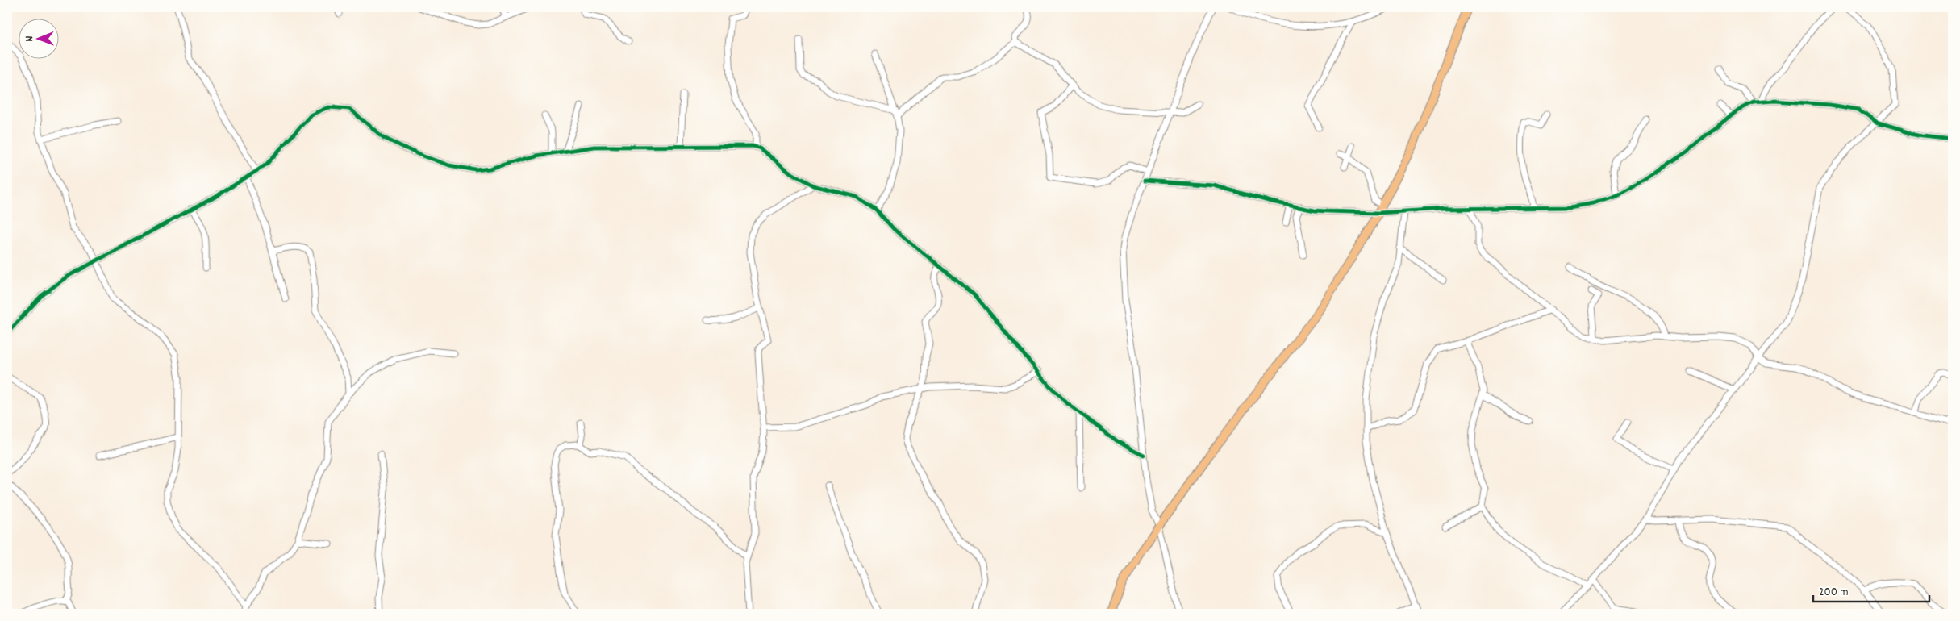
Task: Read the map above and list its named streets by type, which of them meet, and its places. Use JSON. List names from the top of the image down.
{
  "scale_bar": "200 m",
  "north": "left"
}
